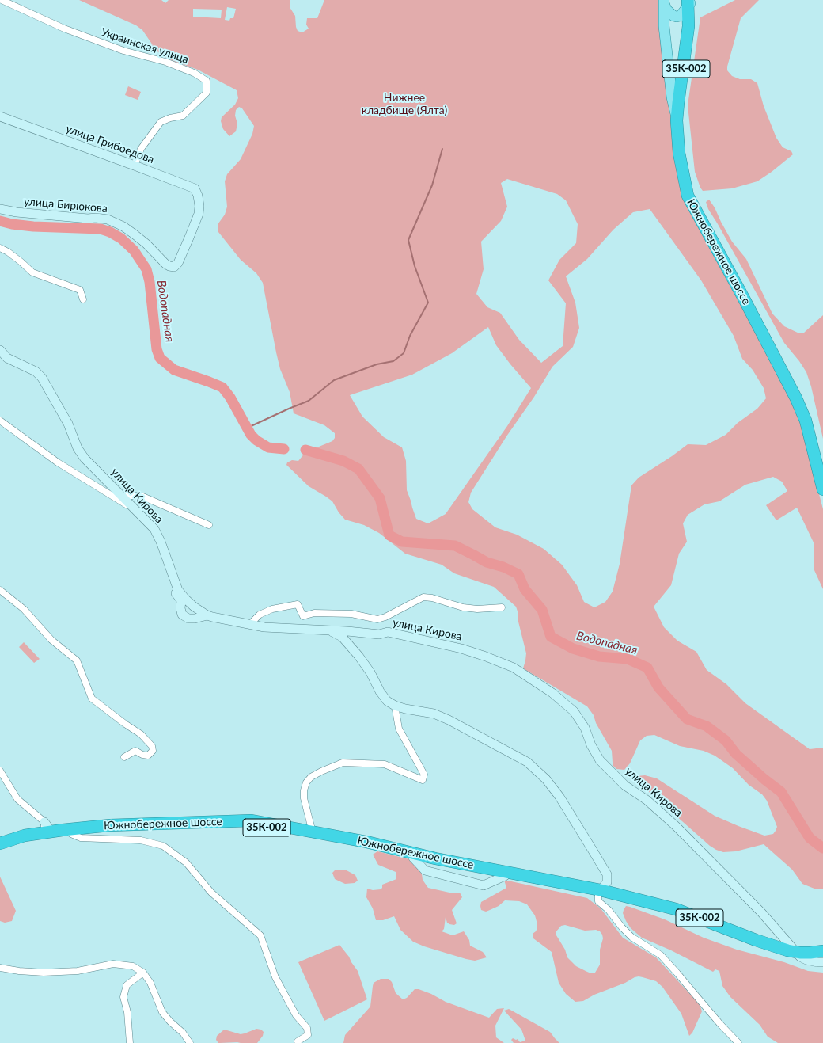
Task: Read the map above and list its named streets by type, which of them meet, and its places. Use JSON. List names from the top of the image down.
{
  "streets": {
    "highway": ["35К-002", "Южнобережное шоссе"],
    "main road": ["улица Грибоедова", "улица Бирюкова", "улица Кирова"],
    "street": ["Украинская улица"]
  },
  "crossings": [
    ["Украинская улица", "улица Грибоедова"],
    ["улица Грибоедова", "улица Бирюкова"],
    ["Южнобережное шоссе", "улица Кирова"]
  ],
  "water": ["Водопадная"],
  "parks": ["Нижнее кладбище (Ялта)"]
}
